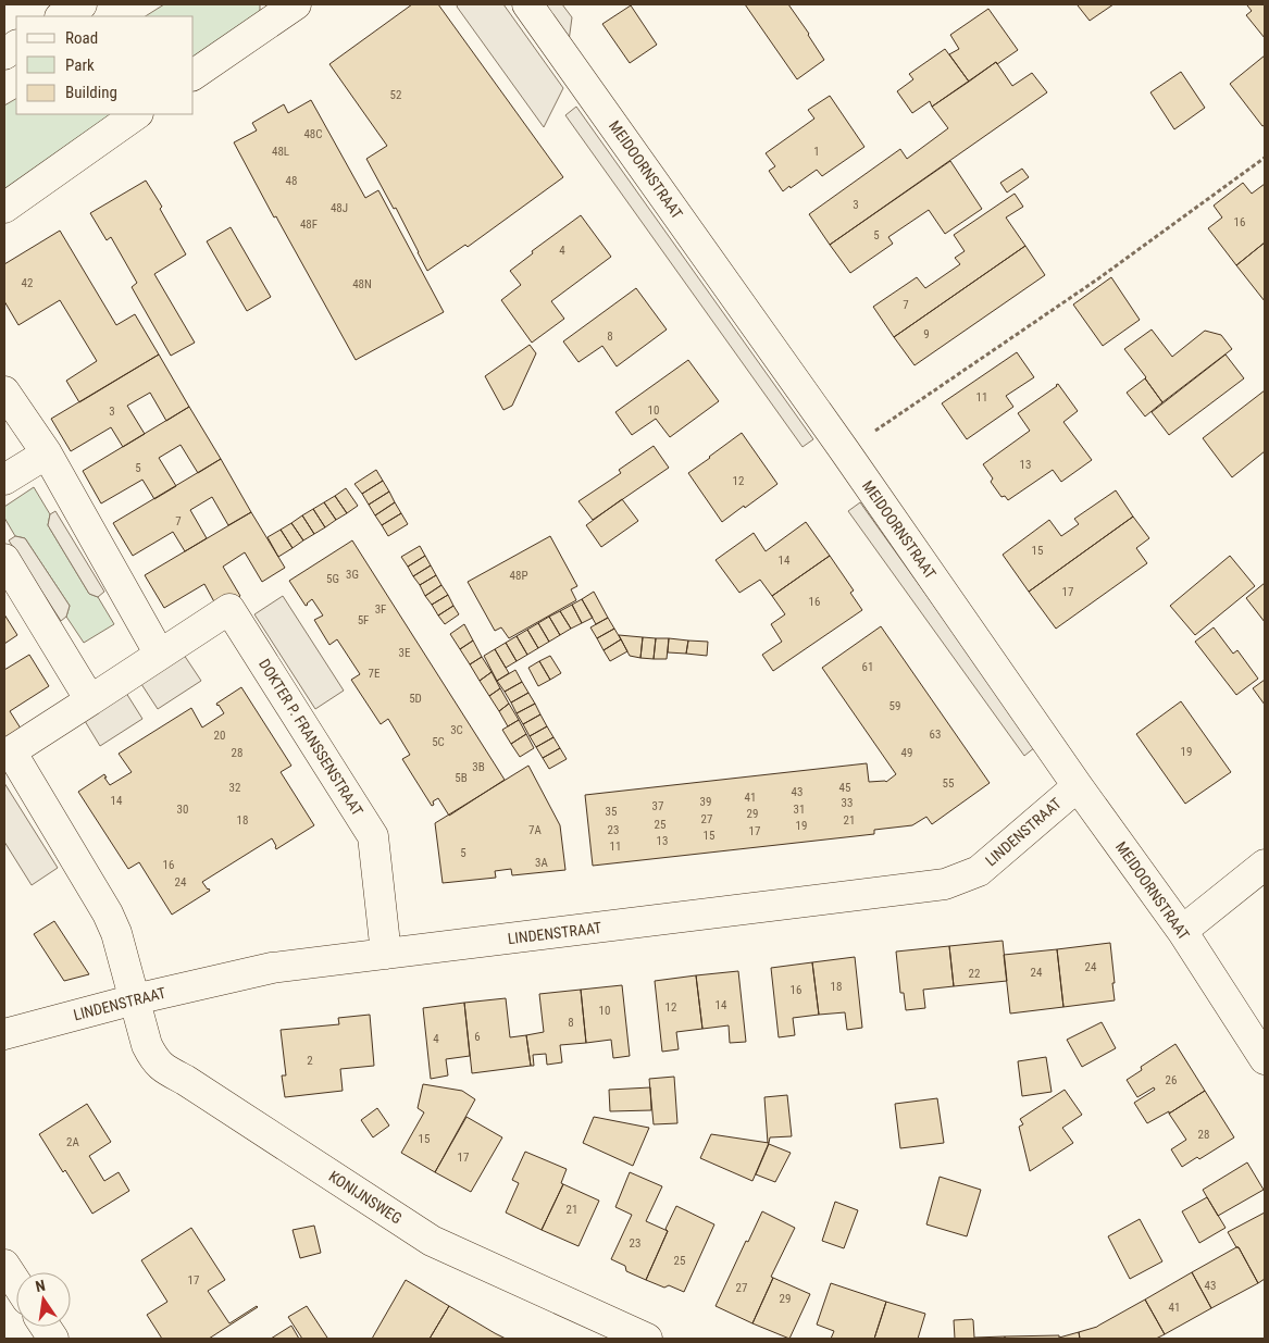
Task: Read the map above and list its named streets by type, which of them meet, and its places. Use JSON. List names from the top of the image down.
{
  "streets": {
    "street": [
      "MEIDOORNSTRAAT",
      "DOKTER P. FRANSSENSTRAAT",
      "LINDENSTRAAT",
      "KONIJNSWEG"
    ]
  },
  "crossings": [
    ["MEIDOORNSTRAAT", "LINDENSTRAAT"],
    ["DOKTER P. FRANSSENSTRAAT", "LINDENSTRAAT"],
    ["DOKTER P. FRANSSENSTRAAT", "KONIJNSWEG"],
    ["LINDENSTRAAT", "KONIJNSWEG"]
  ],
  "house_numbers": [
    "52",
    "48C",
    "48L",
    "1",
    "48",
    "3",
    "48J",
    "16",
    "48F",
    "5",
    "4",
    "42",
    "48N",
    "7",
    "9",
    "8",
    "11",
    "10",
    "3",
    "13",
    "5",
    "12",
    "7",
    "15",
    "14",
    "3G",
    "48P",
    "5G",
    "17",
    "16",
    "3F",
    "5F",
    "3E",
    "61",
    "7E",
    "5D",
    "59",
    "3C",
    "63",
    "20",
    "5C",
    "19",
    "28",
    "49",
    "3B",
    "5B",
    "55",
    "32",
    "45",
    "43",
    "41",
    "14",
    "39",
    "33",
    "37",
    "30",
    "31",
    "35",
    "29",
    "27",
    "18",
    "21",
    "25",
    "19",
    "7A",
    "23",
    "17",
    "15",
    "13",
    "11",
    "5",
    "3A",
    "16",
    "24",
    "24",
    "24",
    "22",
    "18",
    "16",
    "14",
    "12",
    "10",
    "8",
    "6",
    "4",
    "2",
    "26",
    "28",
    "15",
    "2A",
    "17",
    "21",
    "23",
    "25",
    "17",
    "43",
    "27",
    "29",
    "41"
  ],
  "legend": ["Road", "Park", "Building"],
  "north": "top"
}
